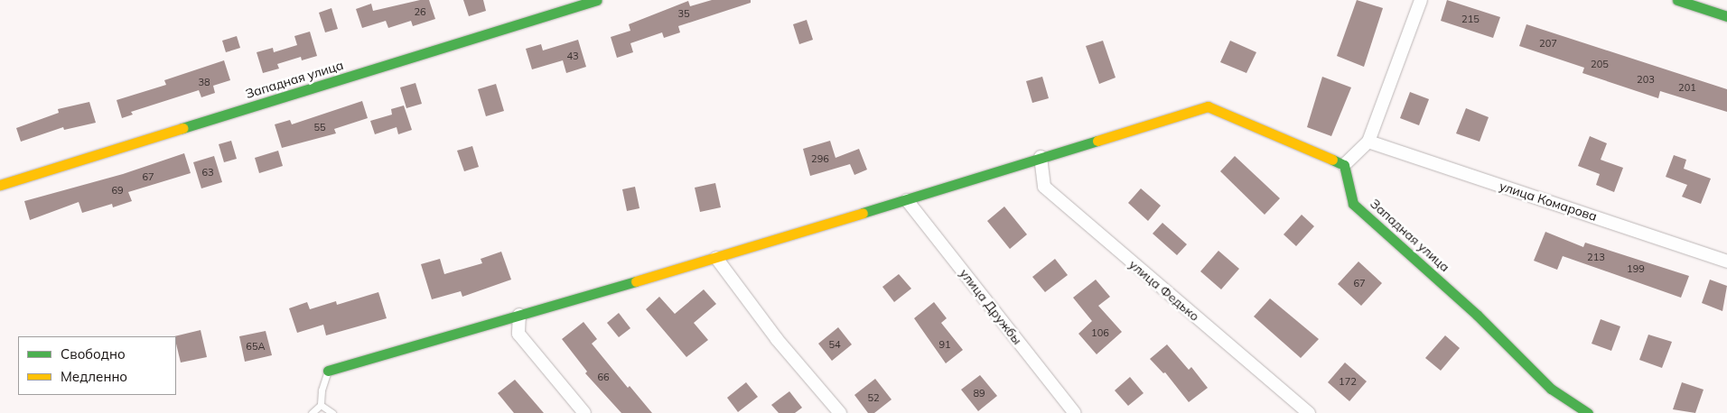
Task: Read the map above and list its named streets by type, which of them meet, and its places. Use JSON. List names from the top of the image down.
{
  "streets": {
    "street": [
      "Западная улица",
      "улица Комарова",
      "улица Федько",
      "улица Дружбы"
    ]
  },
  "house_numbers": [
    "26",
    "35",
    "215",
    "207",
    "43",
    "205",
    "203",
    "38",
    "201",
    "55",
    "296",
    "63",
    "67",
    "69",
    "213",
    "199",
    "67",
    "106",
    "54",
    "91",
    "65А",
    "66",
    "172",
    "89",
    "52"
  ],
  "legend": ["Свободно", "Медленно"]
}
